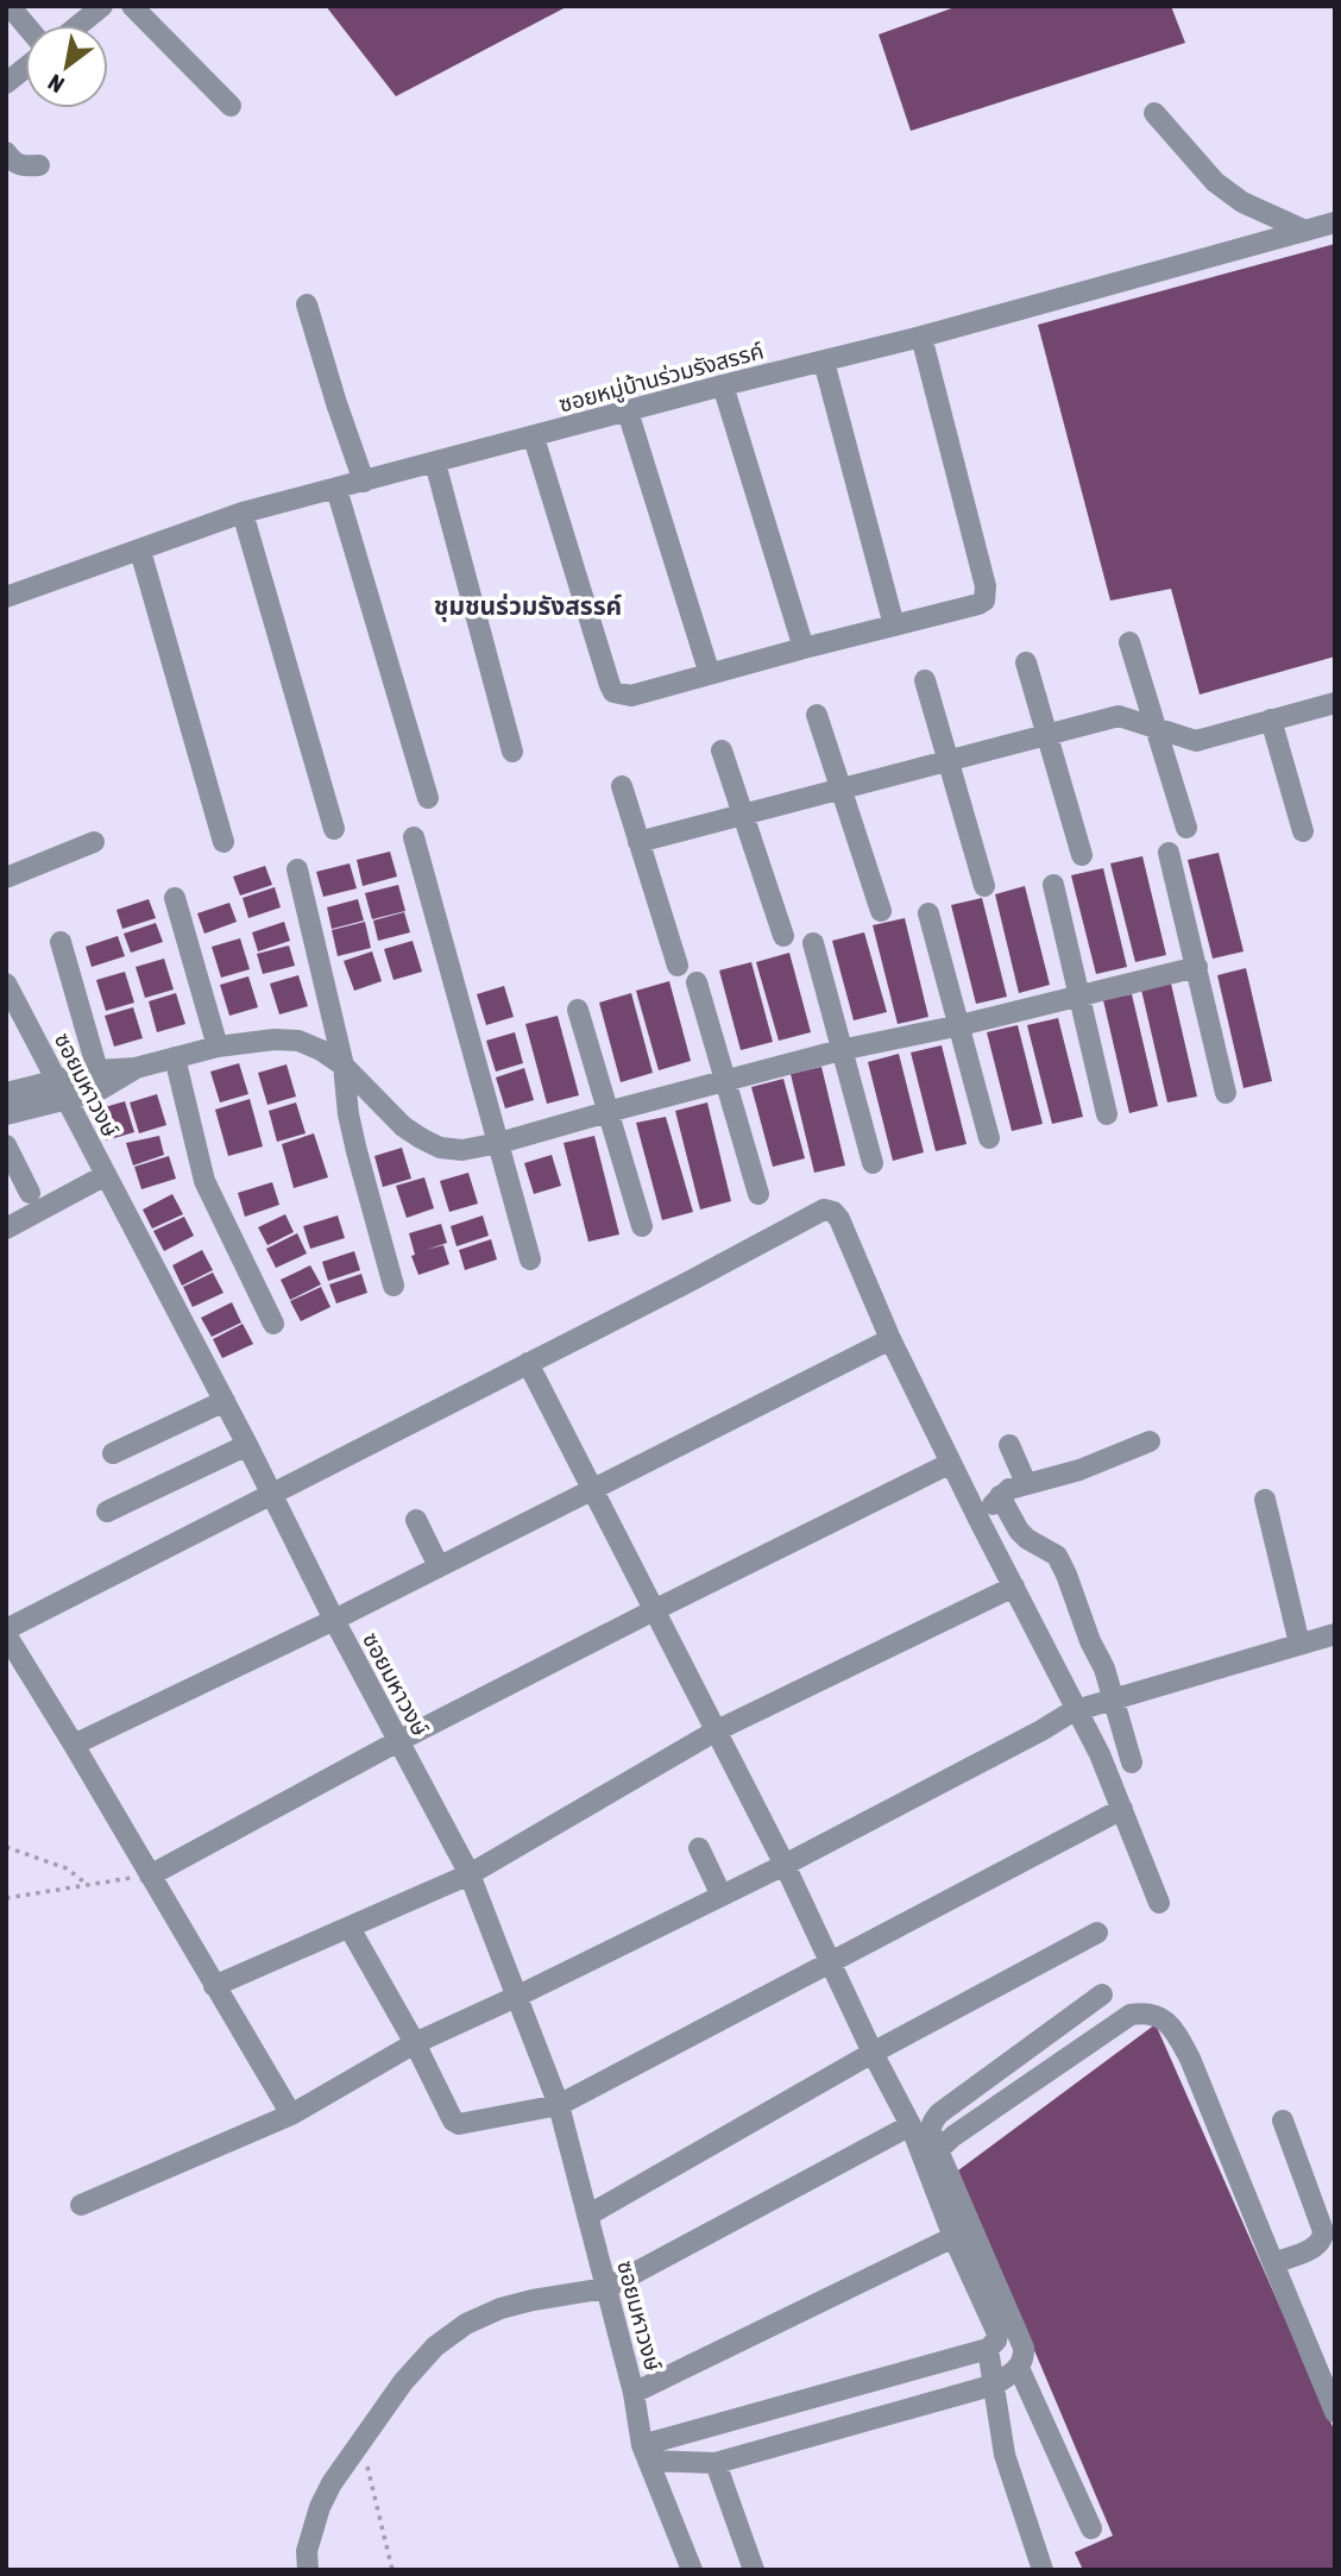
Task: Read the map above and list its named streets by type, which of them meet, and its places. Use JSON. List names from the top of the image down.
{
  "streets": {
    "street": ["ซอยหมู่บ้านร่วมรังสรรค์", "ซอยมหาวงษ์"]
  },
  "districts": ["ชุมชนร่วมรังสรรค์"],
  "north": "bottom left"
}
